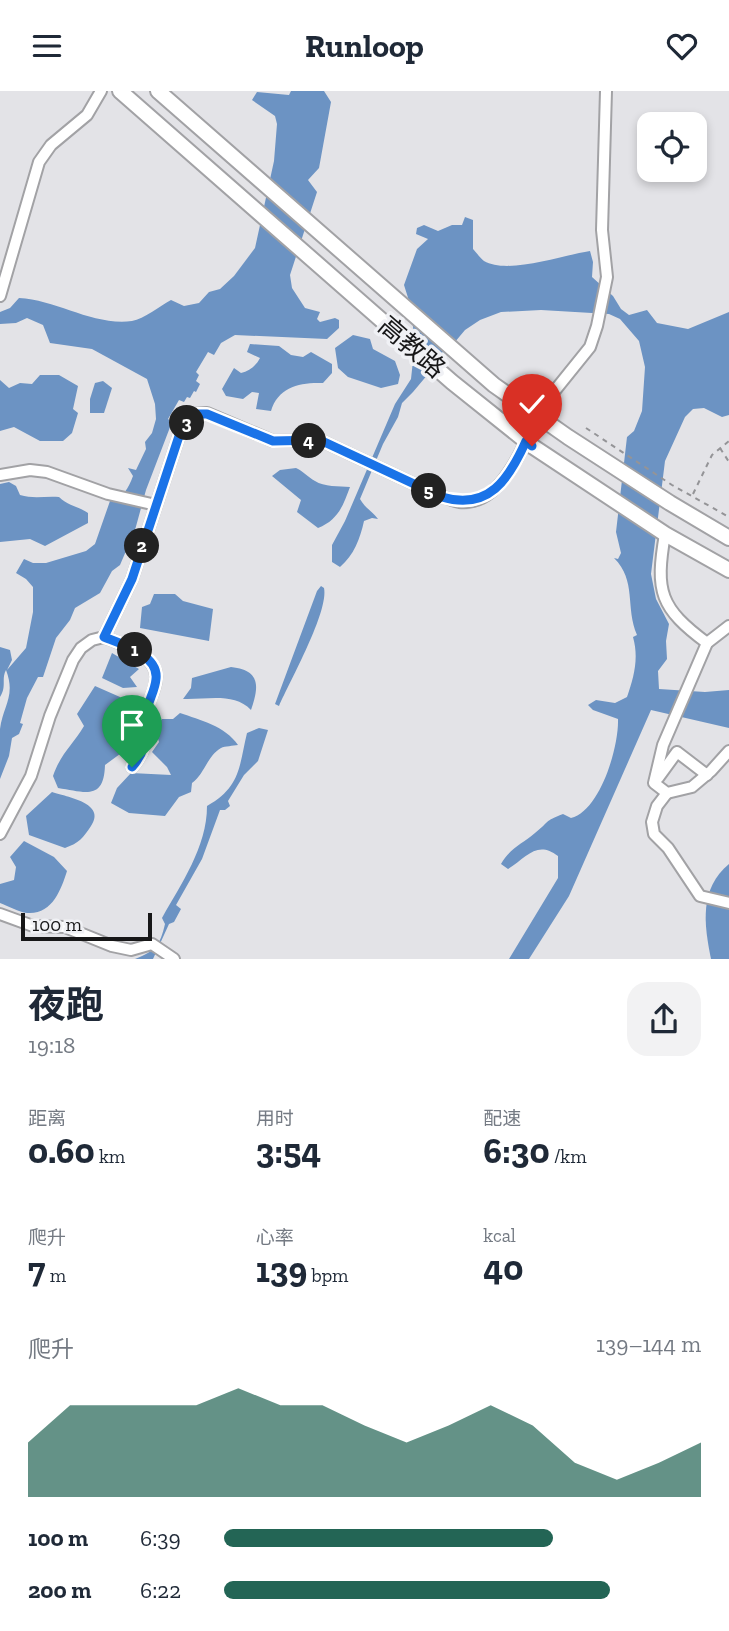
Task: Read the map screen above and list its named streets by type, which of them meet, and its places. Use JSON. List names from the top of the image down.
{
  "streets": {
    "main road": ["高教路"]
  },
  "scale_bar": "100 m",
  "page": {
    "header": "Runloop",
    "pins": [
      "3",
      "4",
      "5",
      "2",
      "1"
    ],
    "scale": "100 m",
    "heading": ["夜跑", "19:18"],
    "stats": [
      ["距离", "0.60 km"],
      ["用时", "3:54"],
      ["配速", "6:30 /km"],
      ["爬升", "7 m"],
      ["心率", "139 bpm"],
      ["kcal", "40"]
    ],
    "chart": ["爬升", "139–144 m"],
    "list": [
      {
        "name": "100 m",
        "note": "6:39"
      },
      {
        "name": "200 m",
        "note": "6:22"
      }
    ]
  }
}
